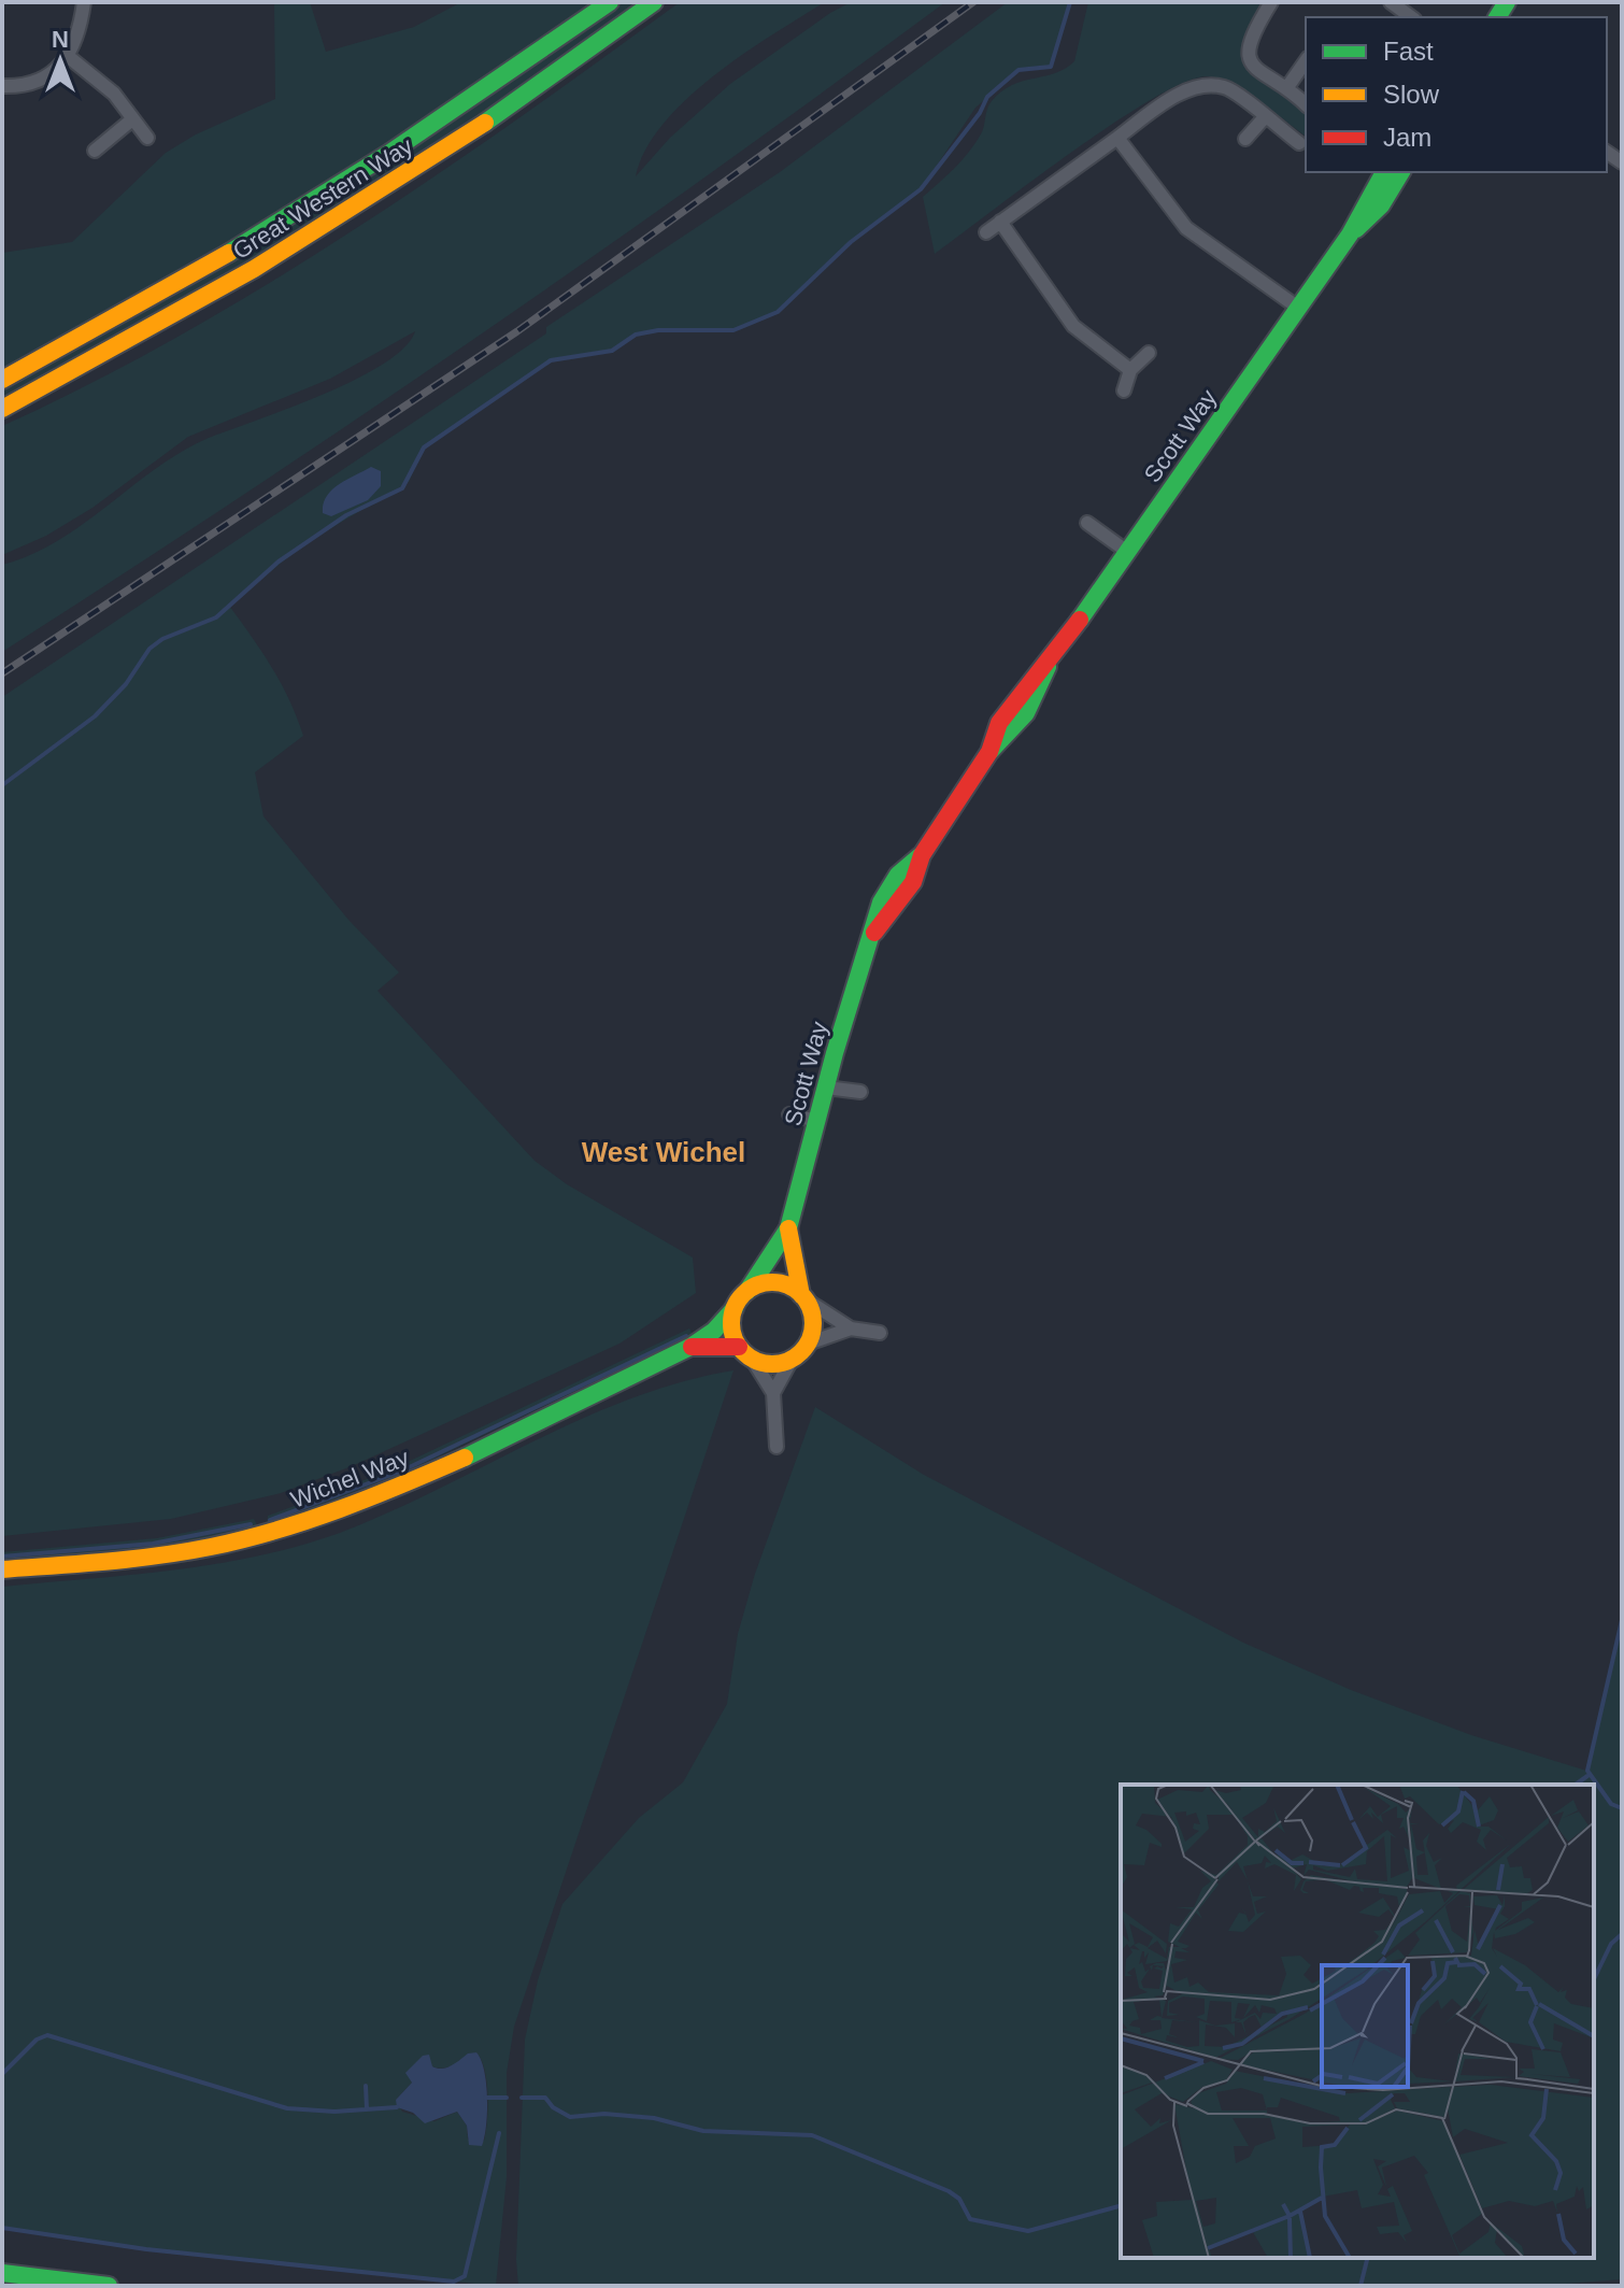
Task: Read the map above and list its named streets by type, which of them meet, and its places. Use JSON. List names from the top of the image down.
{
  "streets": {
    "main road": ["Great Western Way", "Scott Way", "Wichel Way"]
  },
  "crossings": [
    ["Scott Way", "Wichel Way"]
  ],
  "districts": ["West Wichel"],
  "legend": ["Fast", "Slow", "Jam"],
  "north": "top"
}
